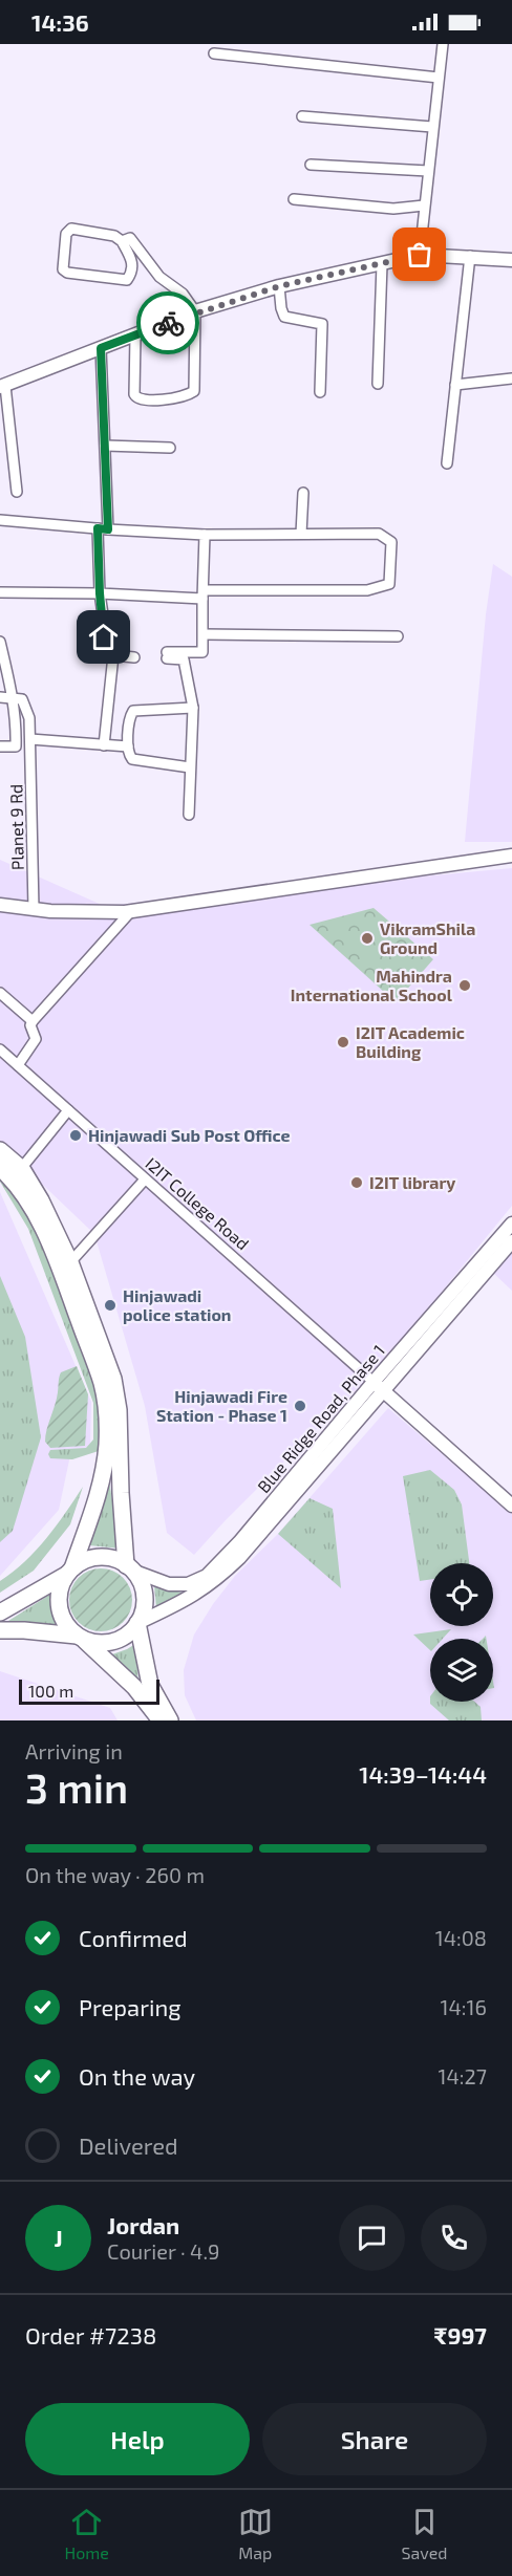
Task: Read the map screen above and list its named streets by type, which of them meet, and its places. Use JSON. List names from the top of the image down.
{
  "streets": {
    "street": ["Planet 9 Rd", "I2IT College Road", "Blue Ridge Road, Phase 1"]
  },
  "crossings": [
    ["I2IT College Road", "Blue Ridge Road, Phase 1"]
  ],
  "places": [
    "VikramShila Ground",
    "Mahindra International School",
    "I2IT Academic Building",
    "Hinjawadi Sub Post Office",
    "I2IT library",
    "Hinjawadi police station",
    "Hinjawadi Fire Station - Phase 1"
  ],
  "scale_bar": "100 m",
  "page": {
    "status": "14:36",
    "scale": "100 m",
    "heading": ["3 min", "Arriving in", "14:39–14:44"],
    "panel": [
      "Jordan",
      "Courier · 4.9",
      "Order #7238",
      "₹997"
    ],
    "bar": "On the way · 260 m",
    "list": [
      ["Confirmed", "14:08"],
      ["Preparing", "14:16"],
      ["On the way", "14:27"],
      "Delivered"
    ],
    "round": "J",
    "buttons": ["Help", "Share"],
    "tabs": ["Home", "Map", "Saved"]
  }
}
